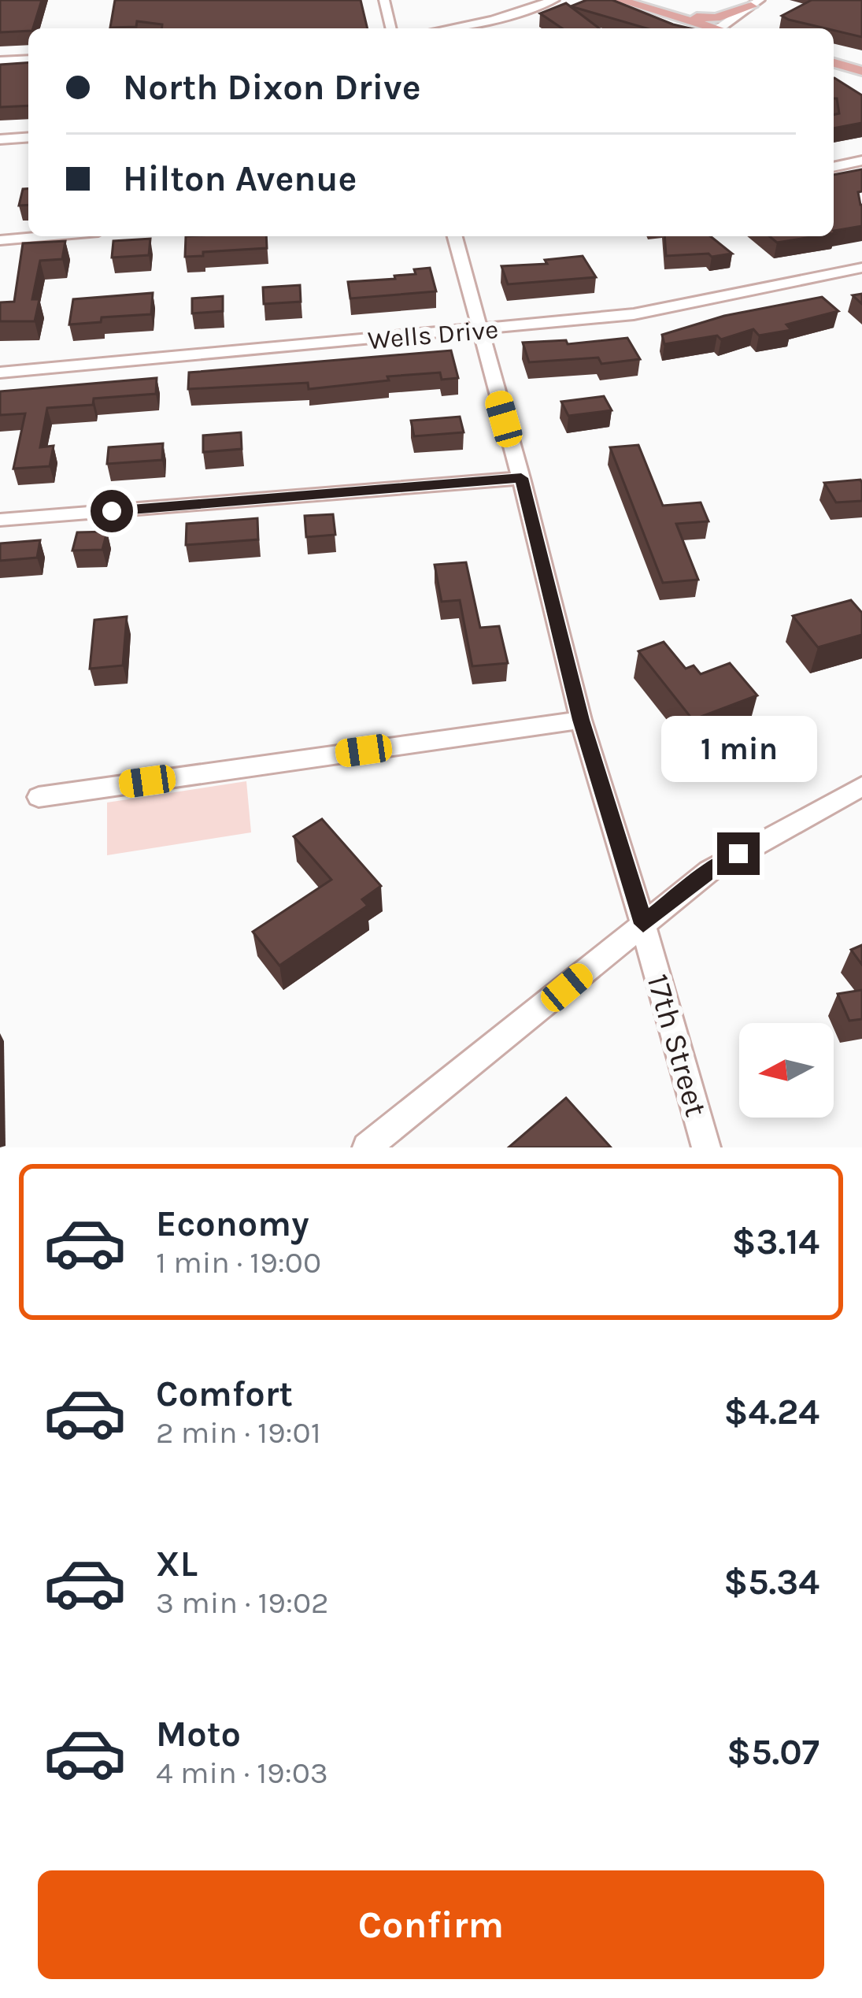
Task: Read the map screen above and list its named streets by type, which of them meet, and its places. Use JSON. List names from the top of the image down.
{
  "streets": {
    "street": ["Wells Drive", "17th Street"]
  },
  "crossings": [
    ["Wells Drive", "17th Street"]
  ],
  "north": "left",
  "page": {
    "banner": ["North Dixon Drive", "Hilton Avenue"],
    "bubble": "1 min",
    "list": [
      {
        "name": "Economy",
        "note": "1 min · 19:00",
        "value": "$3.14"
      },
      {
        "name": "Comfort",
        "note": "2 min · 19:01",
        "value": "$4.24"
      },
      {
        "name": "XL",
        "note": "3 min · 19:02",
        "value": "$5.34"
      },
      {
        "name": "Moto",
        "note": "4 min · 19:03",
        "value": "$5.07"
      }
    ],
    "buttons": "Confirm"
  }
}
